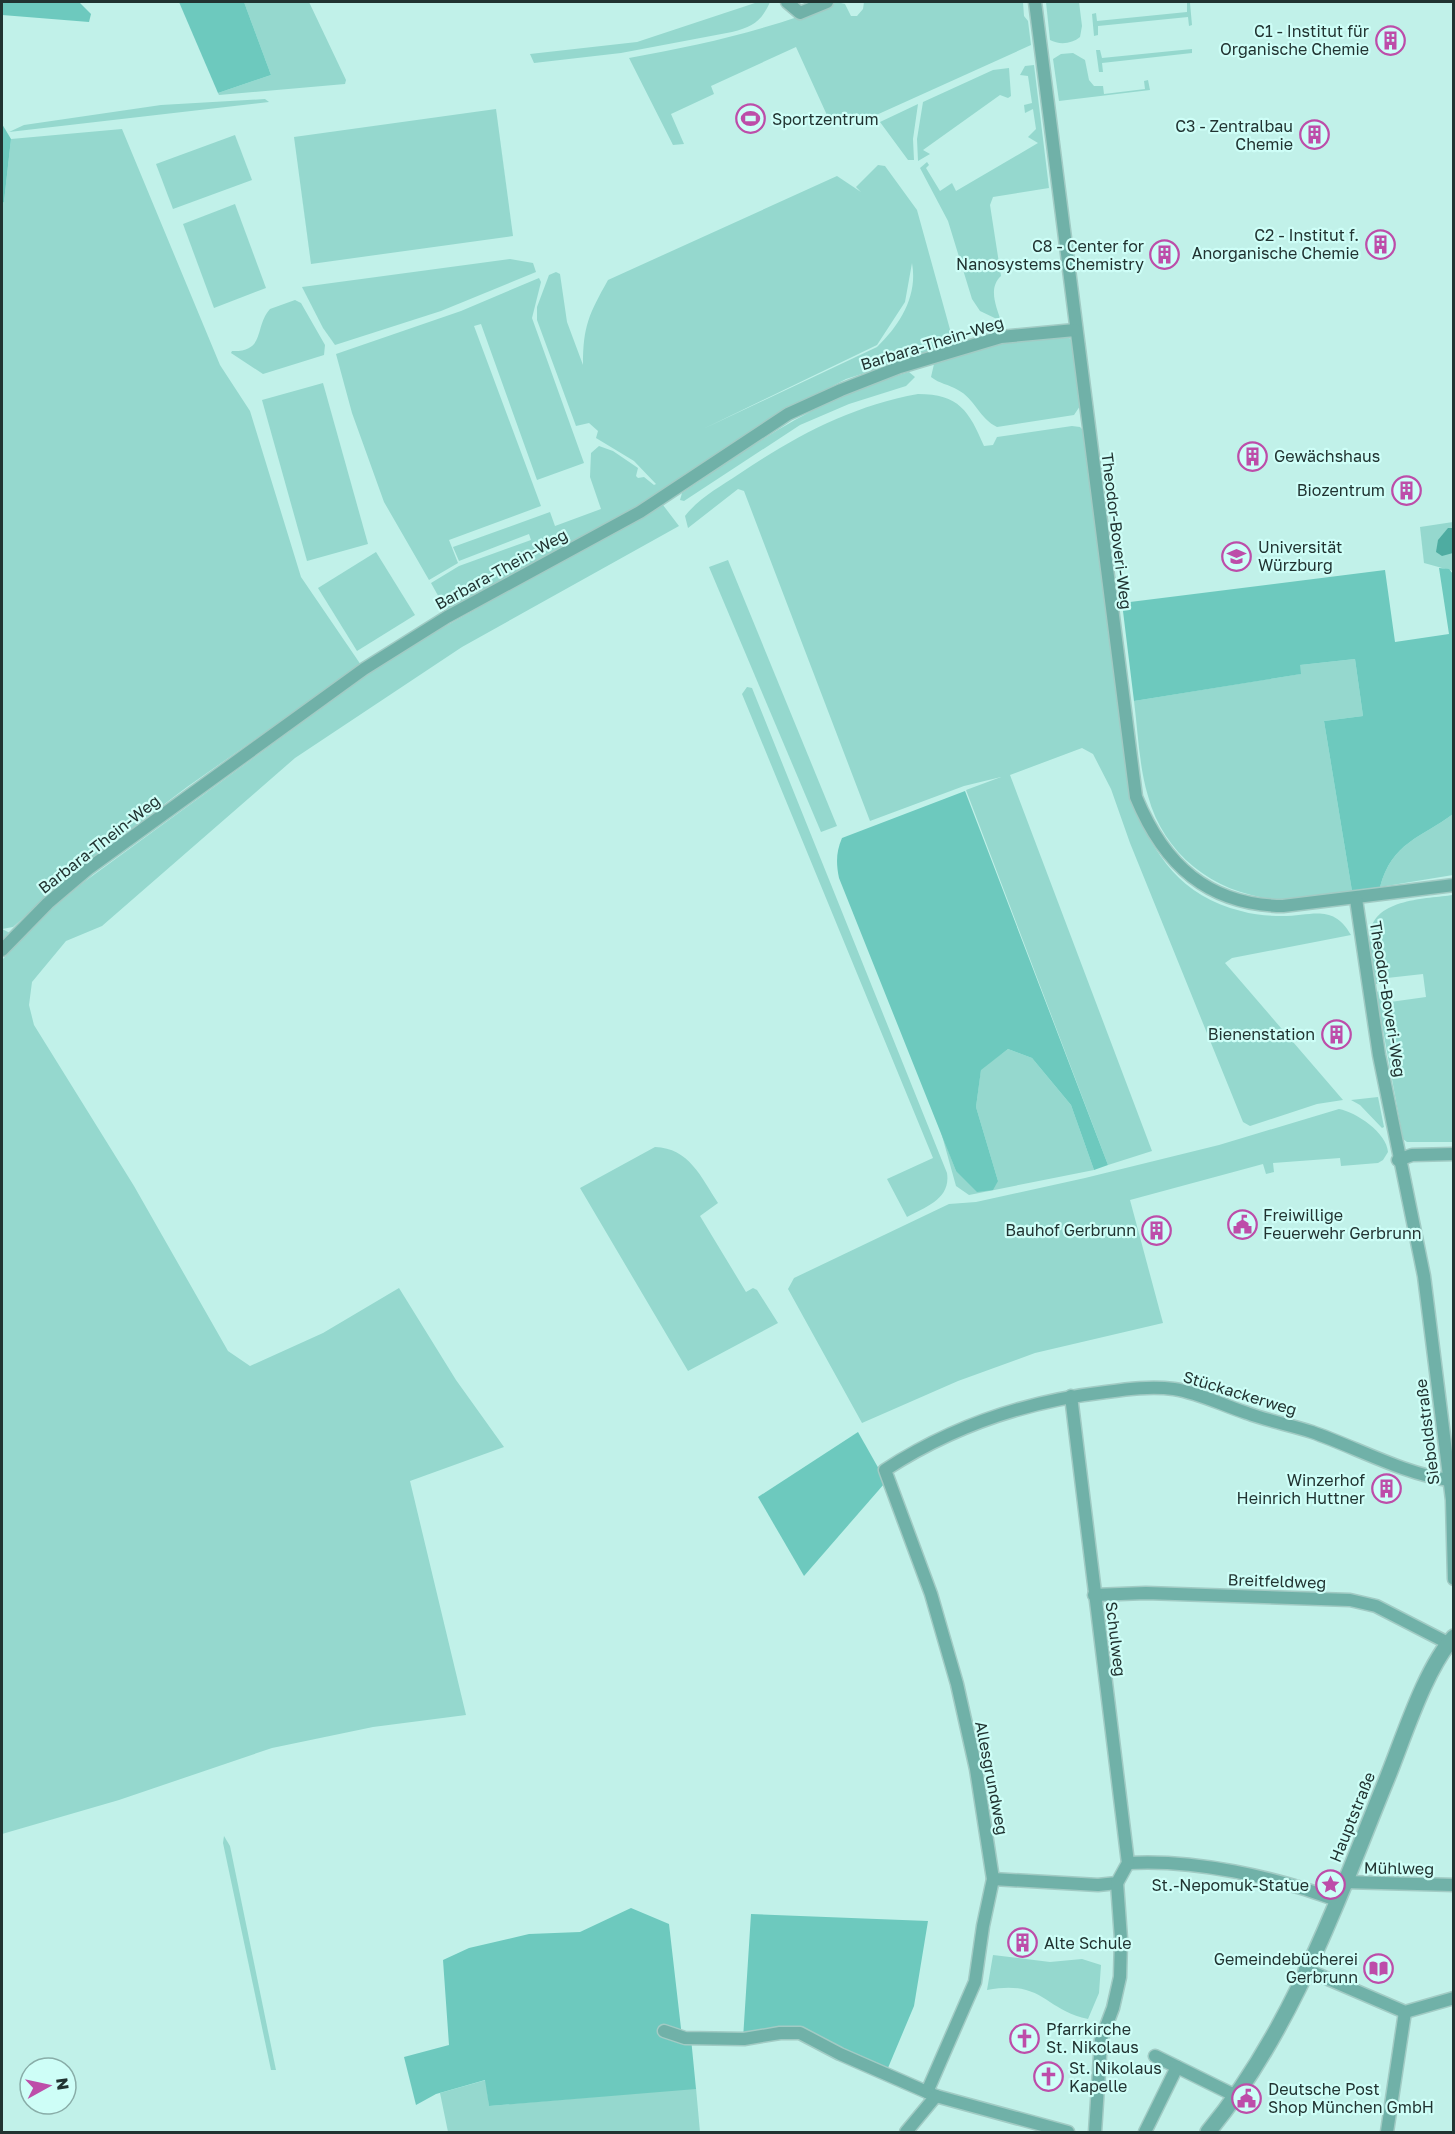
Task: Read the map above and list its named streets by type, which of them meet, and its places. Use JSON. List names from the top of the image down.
{
  "streets": {
    "street": [
      "Barbara-Thein-Weg",
      "Theodor-Boveri-Weg",
      "Stückackerweg",
      "Sieboldstraße",
      "Breitfeldweg",
      "Schulweg",
      "Allesgrundweg",
      "Hauptstraße",
      "Mühlweg"
    ]
  },
  "crossings": [
    ["Barbara-Thein-Weg", "Theodor-Boveri-Weg"],
    ["Theodor-Boveri-Weg", "Sieboldstraße"],
    ["Stückackerweg", "Sieboldstraße"],
    ["Stückackerweg", "Schulweg"],
    ["Stückackerweg", "Allesgrundweg"],
    ["Breitfeldweg", "Schulweg"],
    ["Breitfeldweg", "Hauptstraße"],
    ["Hauptstraße", "Mühlweg"]
  ],
  "places": {
    "building": [
      "C1 - Institut für Organische Chemie",
      "C3 - Zentralbau Chemie",
      "C2 - Institut f. Anorganische Chemie",
      "C8 - Center for Nanosystems Chemistry",
      "Gewächshaus",
      "Biozentrum",
      "Bienenstation",
      "Bauhof Gerbrunn",
      "Winzerhof Heinrich Huttner",
      "Alte Schule"
    ],
    "sports": ["Sportzentrum"],
    "school or university": ["Universität Würzburg"],
    "public building": ["Freiwillige Feuerwehr Gerbrunn", "Deutsche Post Shop München GmbH"],
    "place": ["St.-Nepomuk-Statue"],
    "library": ["Gemeindebücherei Gerbrunn"],
    "church": ["Pfarrkirche St. Nikolaus", "St. Nikolaus Kapelle"]
  },
  "north": "right"
}
